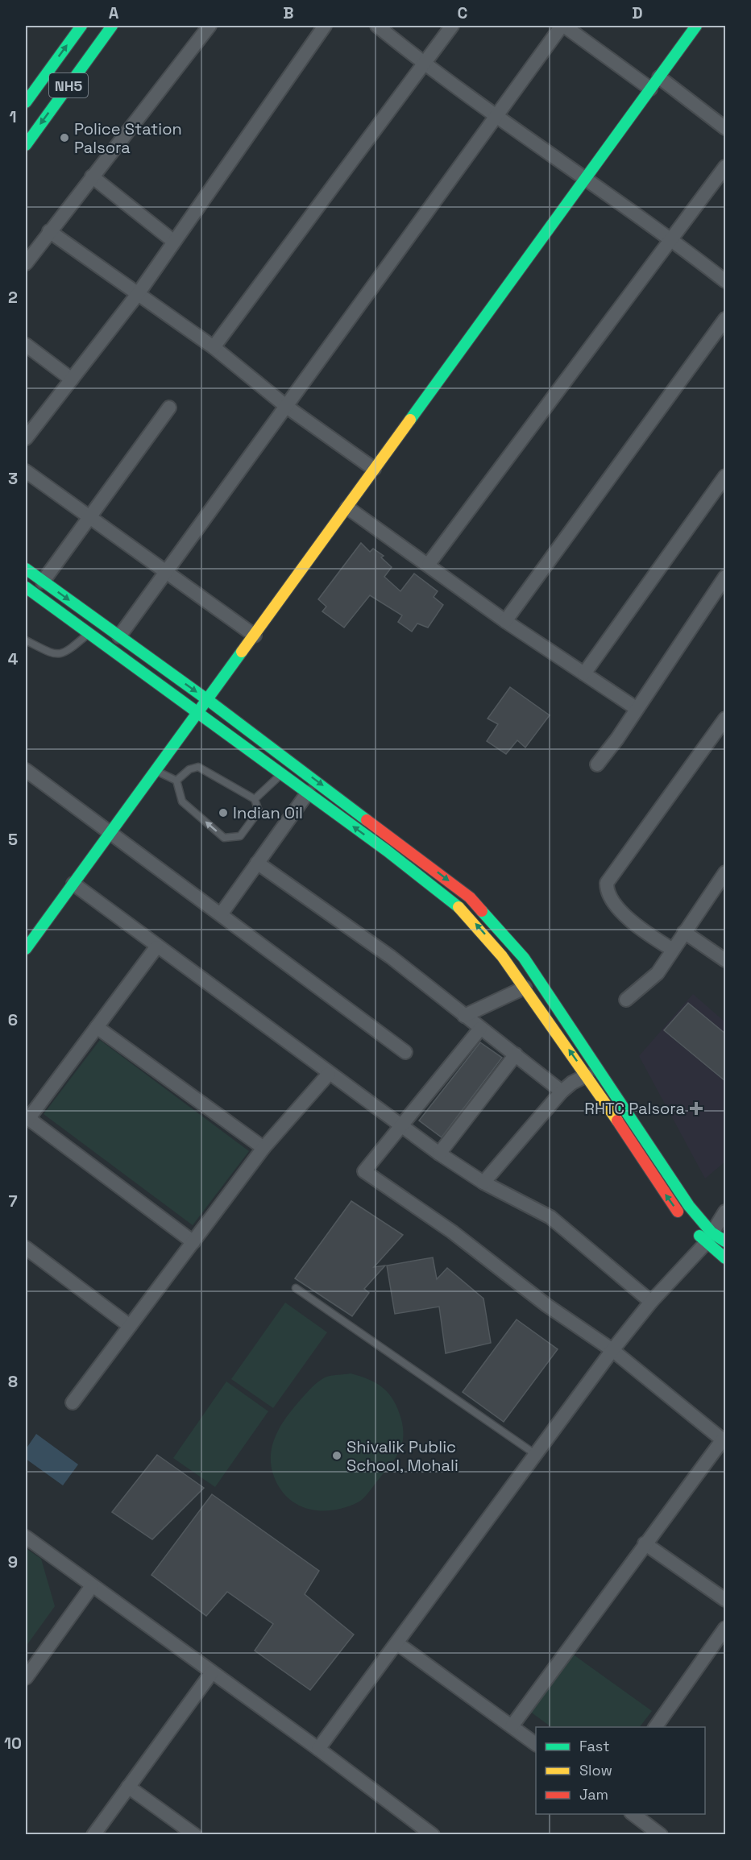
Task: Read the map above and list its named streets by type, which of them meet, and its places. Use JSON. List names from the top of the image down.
{
  "streets": {
    "main road": ["NH5"]
  },
  "places": {
    "other": ["Police Station Palsora", "Indian Oil", "Shivalik Public School, Mohali"],
    "health": ["RHTC Palsora"]
  },
  "legend": ["Fast", "Slow", "Jam"],
  "grid": {
    "columns": [
      "A",
      "B",
      "C",
      "D"
    ],
    "rows": [
      "1",
      "2",
      "3",
      "4",
      "5",
      "6",
      "7",
      "8",
      "9",
      "10"
    ]
  }
}
